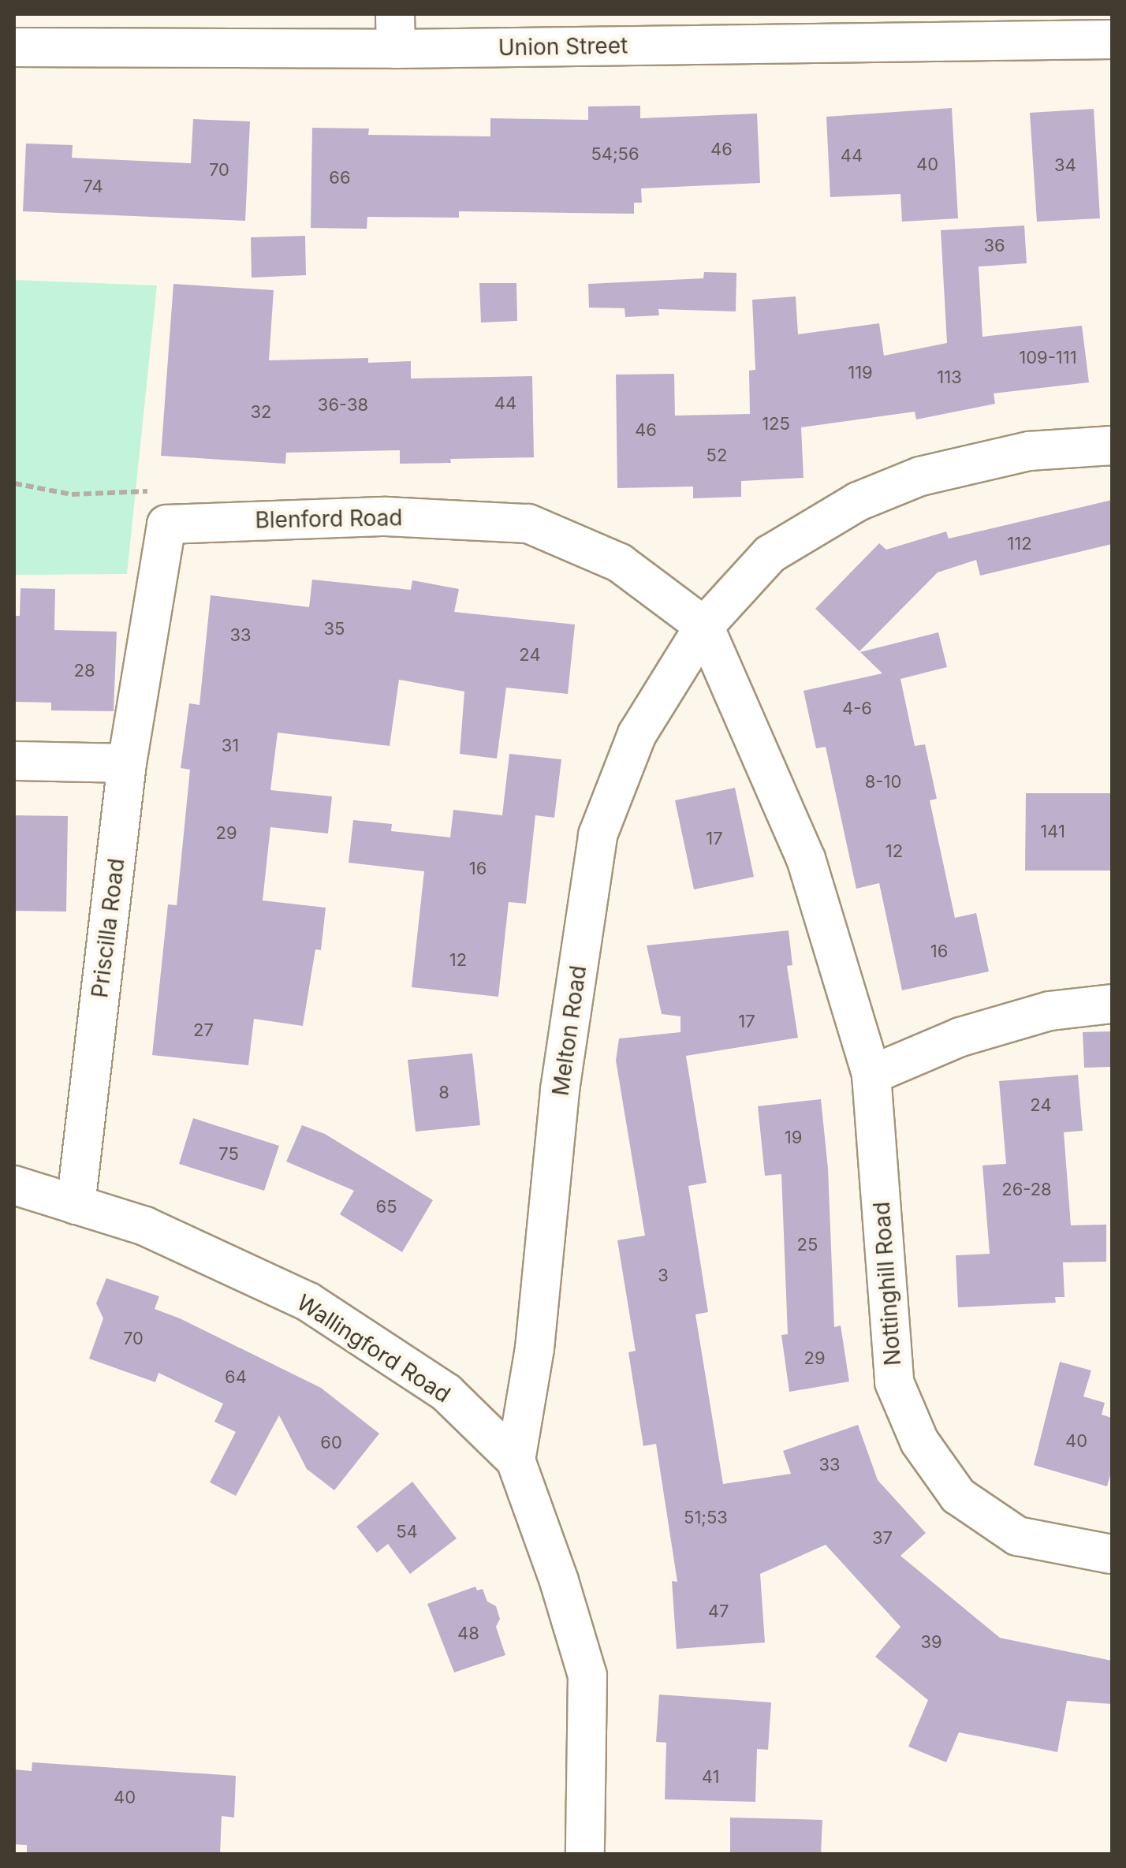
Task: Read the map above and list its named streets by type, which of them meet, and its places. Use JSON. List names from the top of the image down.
{
  "streets": {
    "street": [
      "Union Street",
      "Blenford Road",
      "Priscilla Road",
      "Melton Road",
      "Nottinghill Road",
      "Wallingford Road"
    ]
  },
  "crossings": [
    ["Blenford Road", "Priscilla Road"],
    ["Blenford Road", "Melton Road"],
    ["Blenford Road", "Nottinghill Road"],
    ["Priscilla Road", "Wallingford Road"],
    ["Melton Road", "Nottinghill Road"],
    ["Melton Road", "Wallingford Road"]
  ],
  "house_numbers": [
    "46",
    "54;56",
    "44",
    "40",
    "34",
    "70",
    "66",
    "74",
    "36",
    "109-111",
    "119",
    "113",
    "44",
    "36-38",
    "32",
    "125",
    "46",
    "52",
    "112",
    "35",
    "33",
    "24",
    "28",
    "4-6",
    "31",
    "8-10",
    "141",
    "29",
    "17",
    "12",
    "16",
    "16",
    "12",
    "17",
    "27",
    "8",
    "24",
    "19",
    "75",
    "26-28",
    "65",
    "25",
    "3",
    "70",
    "29",
    "64",
    "40",
    "60",
    "33",
    "51;53",
    "54",
    "37",
    "47",
    "48",
    "39",
    "41",
    "40"
  ]
}
